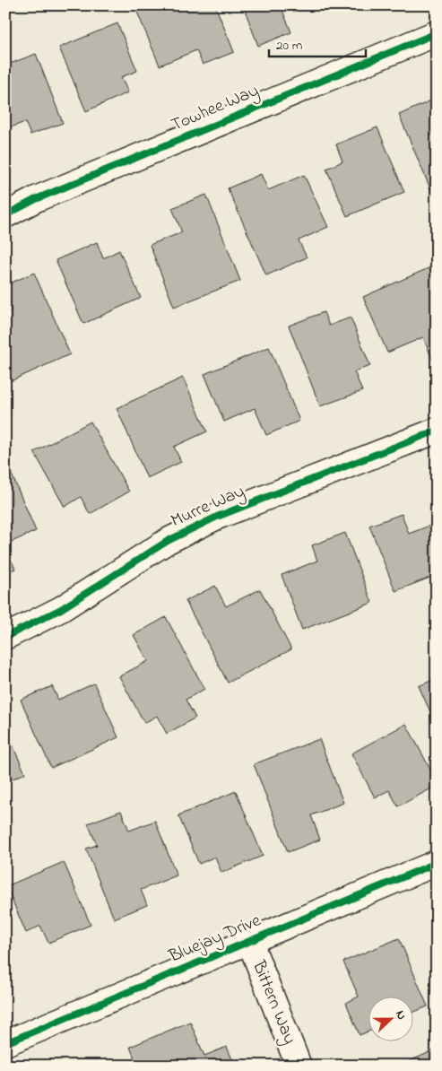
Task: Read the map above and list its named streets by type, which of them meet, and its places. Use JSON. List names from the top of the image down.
{
  "streets": {
    "street": [
      "Towhee Way",
      "Murre Way",
      "Bluejay Drive",
      "Bittern Way"
    ]
  },
  "crossings": [
    ["Bluejay Drive", "Bittern Way"]
  ],
  "scale_bar": "20 m",
  "north": "right"
}
